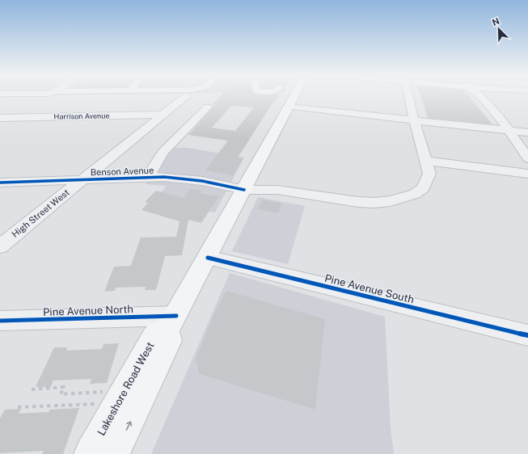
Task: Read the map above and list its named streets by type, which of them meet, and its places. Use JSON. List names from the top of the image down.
{
  "streets": {
    "main road": ["Lakeshore Road West"],
    "street": [
      "Harrison Avenue",
      "Benson Avenue",
      "High Street West",
      "Pine Avenue South",
      "Pine Avenue North"
    ]
  },
  "crossings": [
    ["Harrison Avenue", "High Street West"],
    ["Benson Avenue", "High Street West"],
    ["Benson Avenue", "Lakeshore Road West"],
    ["Pine Avenue South", "Lakeshore Road West"],
    ["Pine Avenue North", "Lakeshore Road West"]
  ],
  "north": "top left"
}
